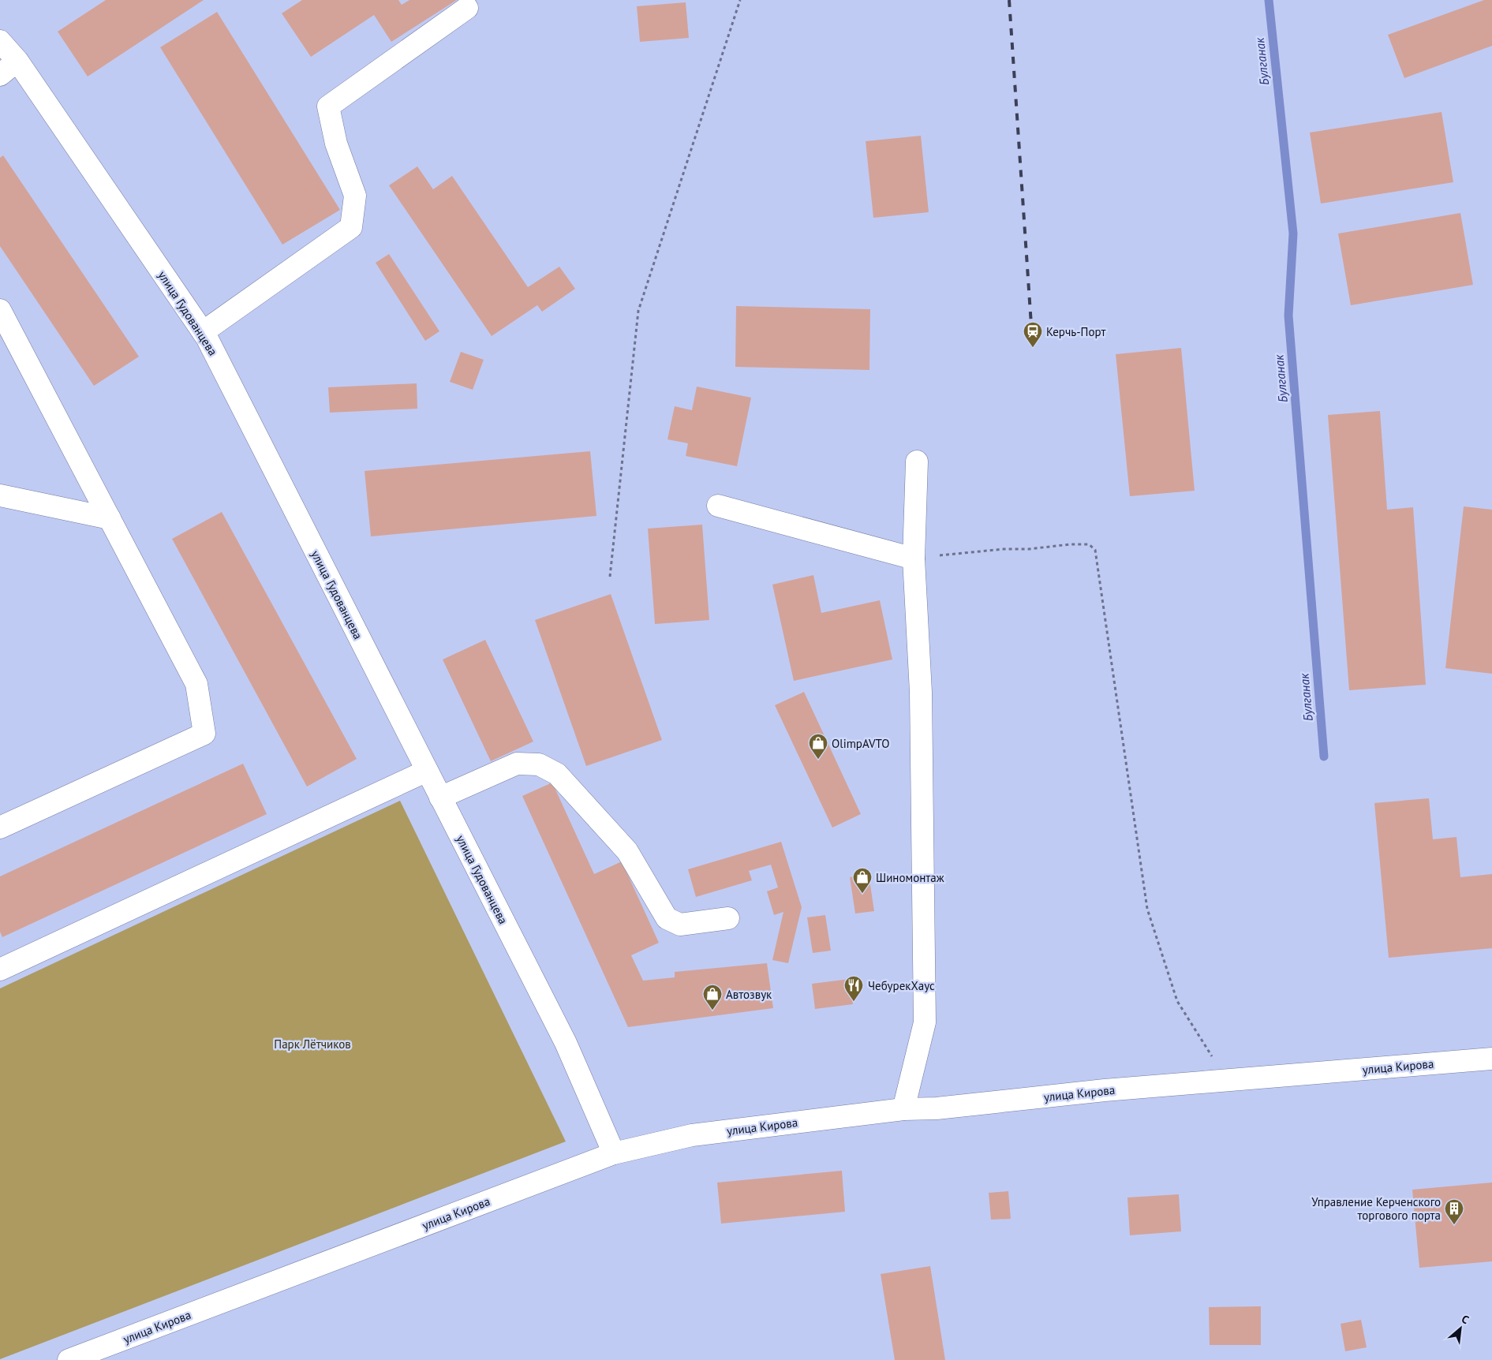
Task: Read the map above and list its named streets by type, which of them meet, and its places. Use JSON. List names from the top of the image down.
{
  "streets": {
    "street": ["улица Гудованцева", "улица Кирова"]
  },
  "crossings": [
    ["улица Гудованцева", "улица Кирова"]
  ],
  "water": ["Булганак"],
  "parks": ["Парк Лётчиков"],
  "places": {
    "station": ["Керчь-Порт"],
    "shop": ["OlimpAVTO", "Шиномонтаж", "Автозвук"],
    "restaurant": ["ЧебурекХаус"],
    "building": ["Управление Керченского торгового порта"]
  },
  "north": "top right"
}
